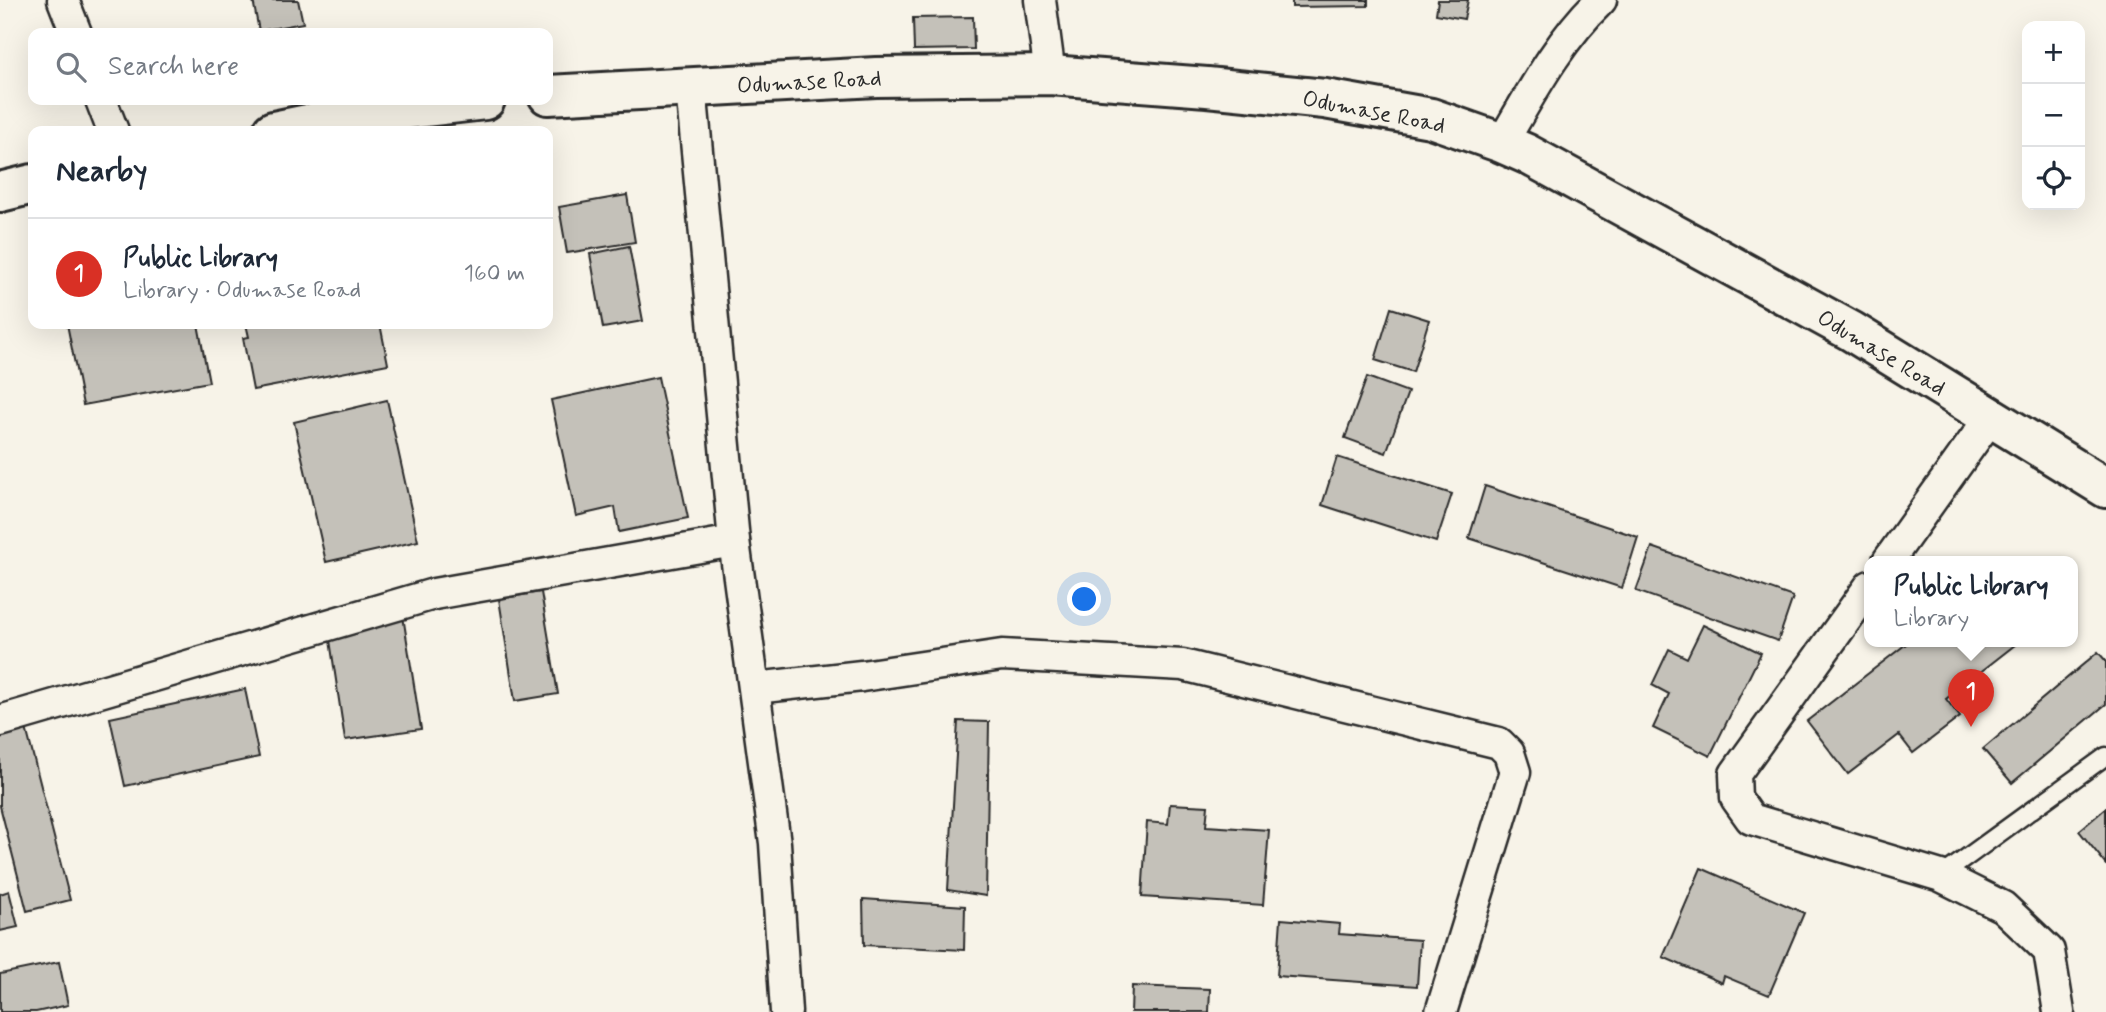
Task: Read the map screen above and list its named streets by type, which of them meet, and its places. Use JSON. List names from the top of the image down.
{
  "streets": {
    "main road": ["Odumase Road"]
  },
  "page": {
    "map_buttons": ["+", "−"],
    "search": "Search here",
    "heading": "Nearby",
    "list": [
      {
        "mark": "1",
        "name": "Public Library",
        "note": "Library · Odumase Road",
        "value": "160 m"
      }
    ],
    "popup": ["Public Library", "Library"],
    "pins": "1"
  }
}
